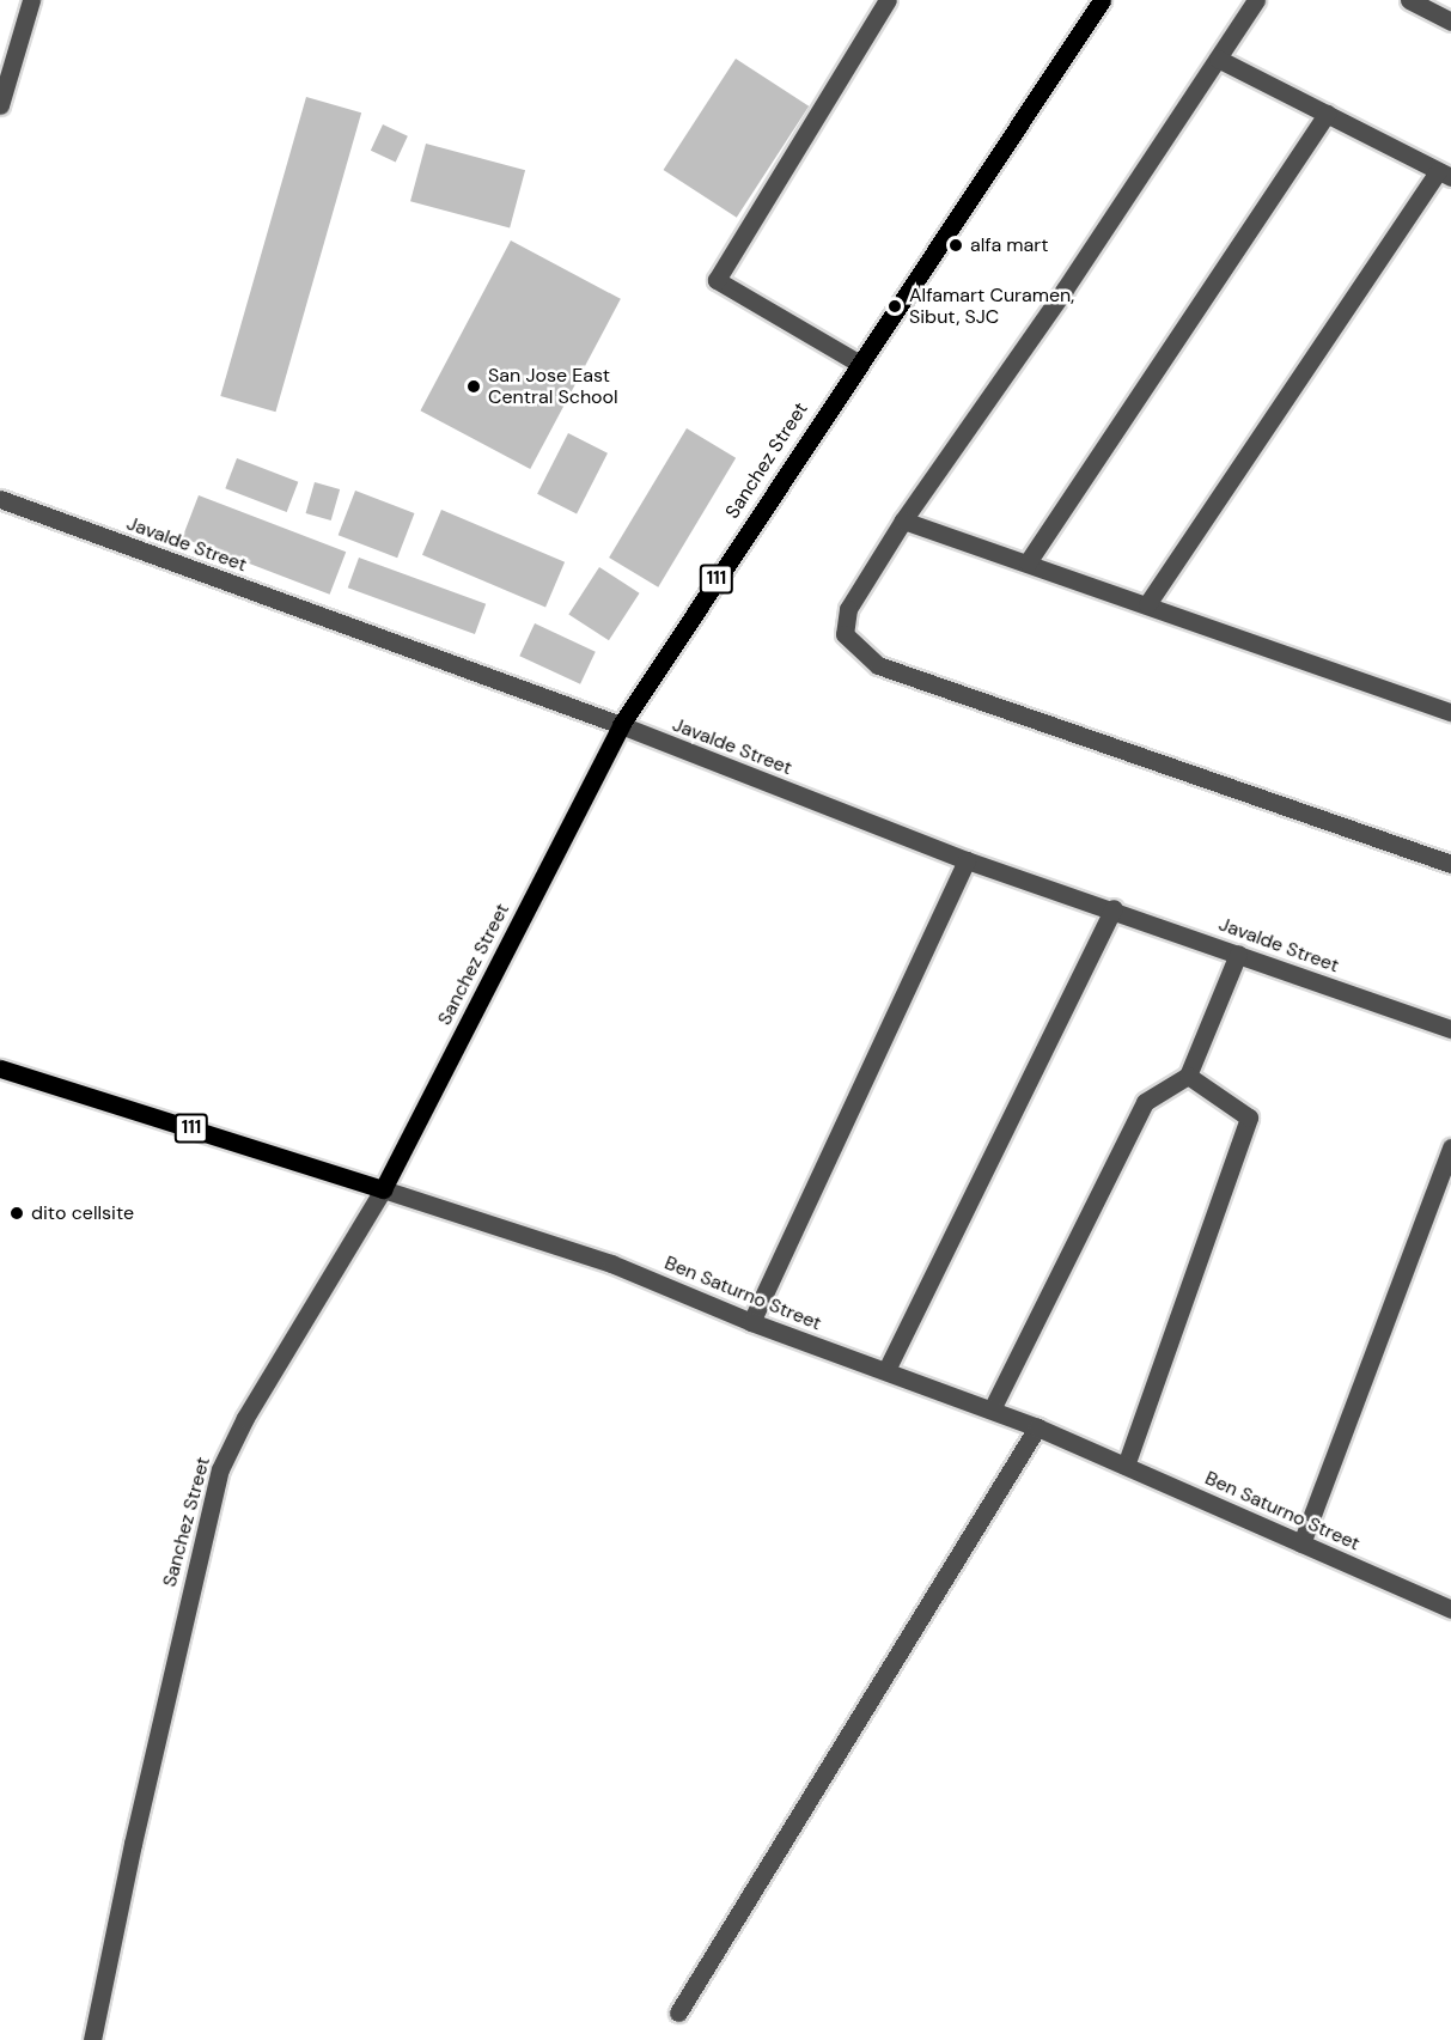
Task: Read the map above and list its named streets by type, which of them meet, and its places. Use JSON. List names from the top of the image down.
{
  "streets": {
    "main road": ["Sanchez Street", "111", "Ben Saturno Street"],
    "street": ["Javalde Street"]
  },
  "crossings": [
    ["Sanchez Street", "Javalde Street"],
    ["Sanchez Street", "Ben Saturno Street"]
  ],
  "places": [
    "alfa mart",
    "Alfamart Curamen, Sibut, SJC",
    "San Jose East Central School",
    "dito cellsite"
  ]
}
